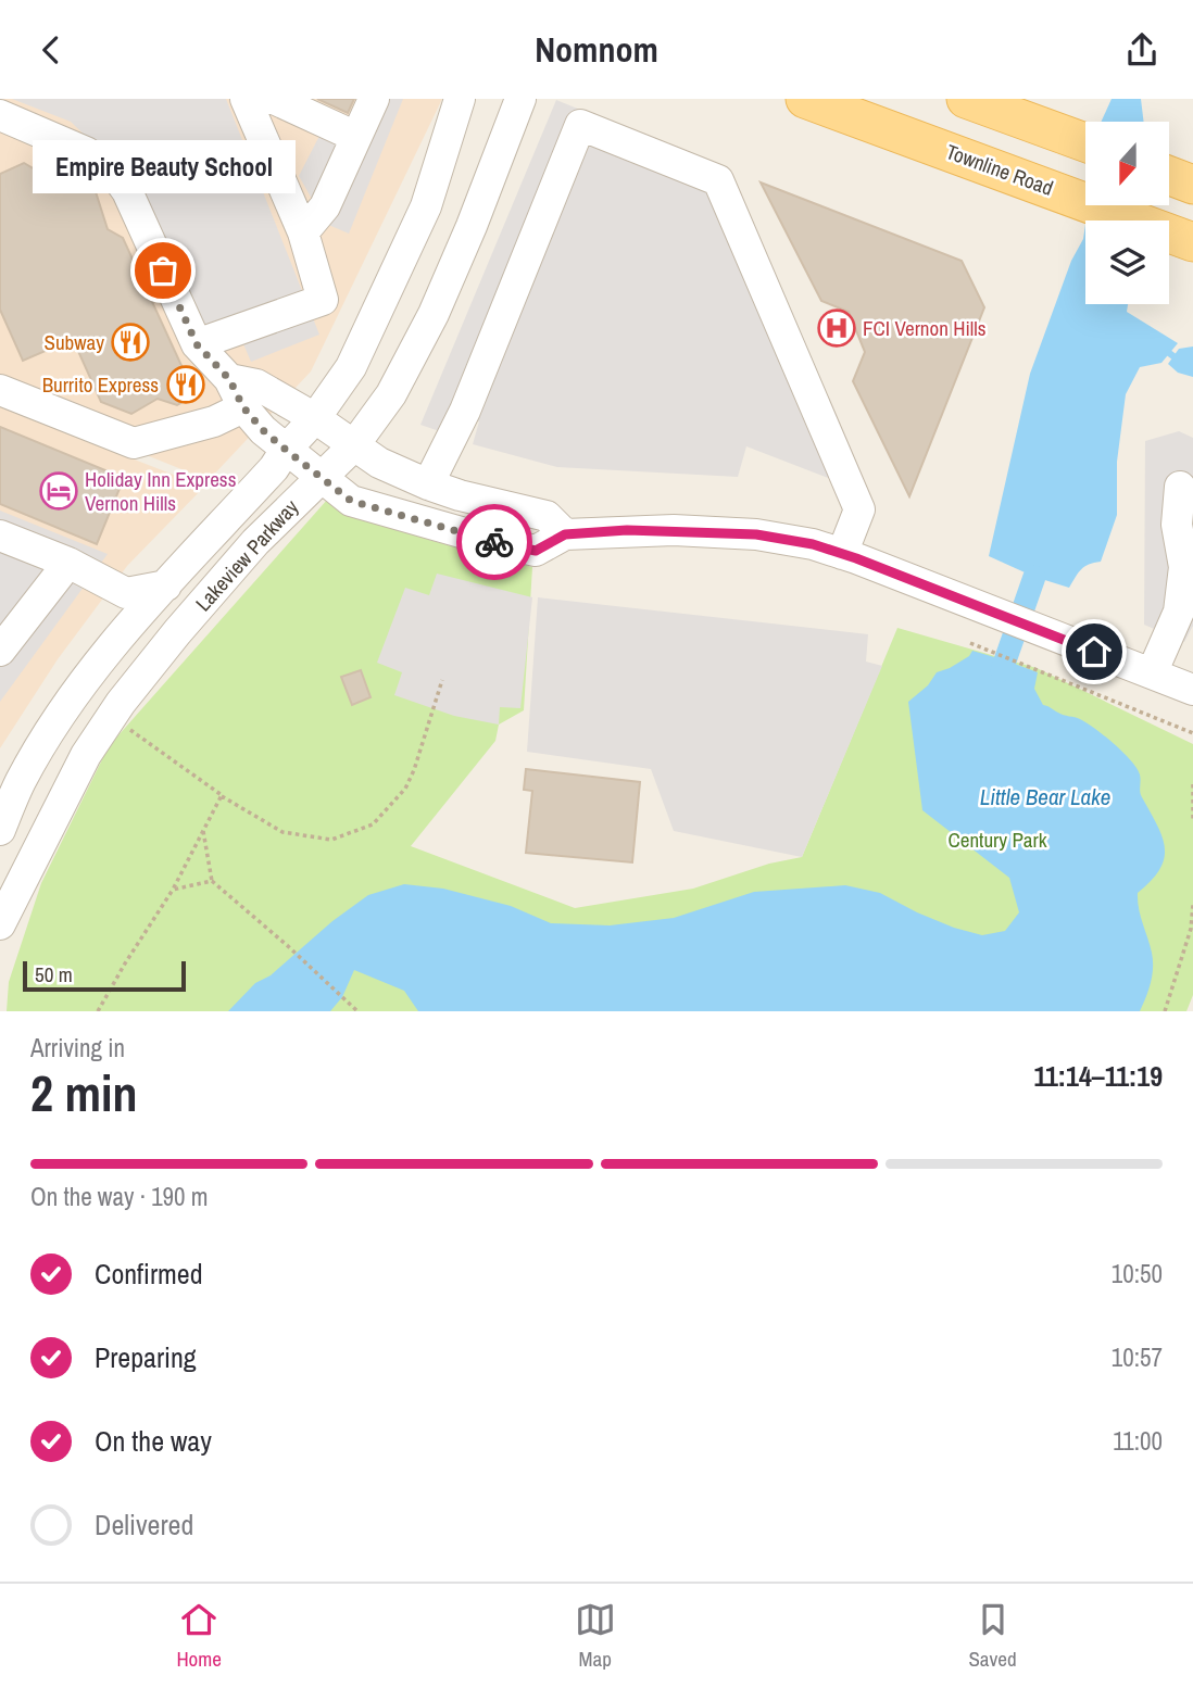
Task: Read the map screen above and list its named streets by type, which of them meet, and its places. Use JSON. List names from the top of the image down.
{
  "streets": {
    "main road": ["Townline Road"],
    "street": ["Lakeview Parkway"]
  },
  "water": ["Little Bear Lake"],
  "parks": ["Century Park"],
  "places": {
    "other": ["Empire Beauty School"],
    "hospital": ["FCI Vernon Hills"],
    "restaurant": ["Subway", "Burrito Express"],
    "hotel": ["Holiday Inn Express Vernon Hills"]
  },
  "scale_bar": "50 m",
  "north": "bottom",
  "page": {
    "header": "Nomnom",
    "bubble": "Empire Beauty School",
    "scale": "50 m",
    "heading": ["2 min", "Arriving in", "11:14–11:19"],
    "bar": "On the way · 190 m",
    "list": [
      ["Confirmed", "10:50"],
      ["Preparing", "10:57"],
      ["On the way", "11:00"],
      "Delivered"
    ],
    "tabs": ["Home", "Map", "Saved"]
  }
}
